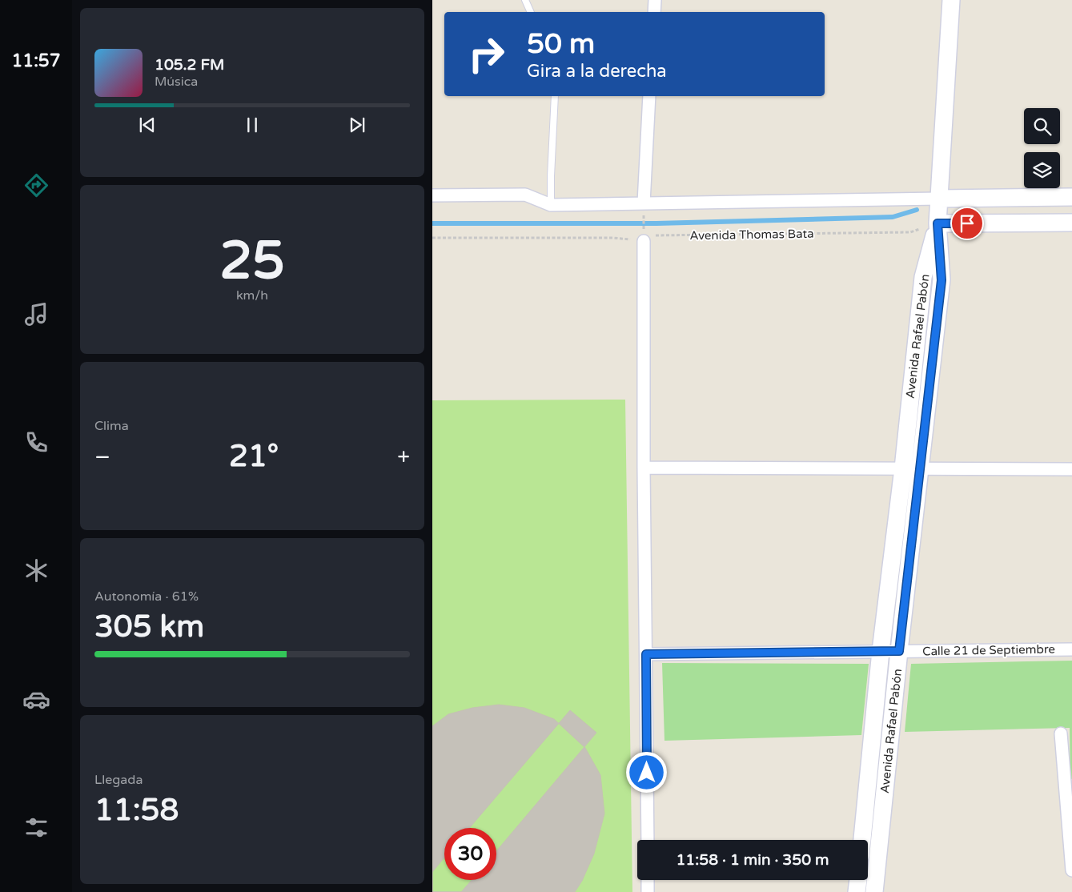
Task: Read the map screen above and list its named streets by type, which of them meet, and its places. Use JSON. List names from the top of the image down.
{
  "streets": {
    "main road": ["Avenida Rafael Pabón"],
    "street": ["Calle 21 de Septiembre"],
    "path": ["Avenida Thomas Bata"]
  },
  "crossings": [
    ["Avenida Thomas Bata", "Avenida Rafael Pabón"],
    ["Avenida Rafael Pabón", "Calle 21 de Septiembre"]
  ],
  "page": {
    "tabs": "11:57",
    "turn": ["50 m", "Gira a la derecha"],
    "song": ["105.2 FM", "Música"],
    "tile": [
      ["25", "km/h"],
      "Clima",
      ["Autonomía · 61%", "305 km"],
      ["Llegada", "11:58"]
    ],
    "heat": ["−", "21°", "+"],
    "limit": "30",
    "trip": "11:58 · 1 min · 350 m"
  }
}
